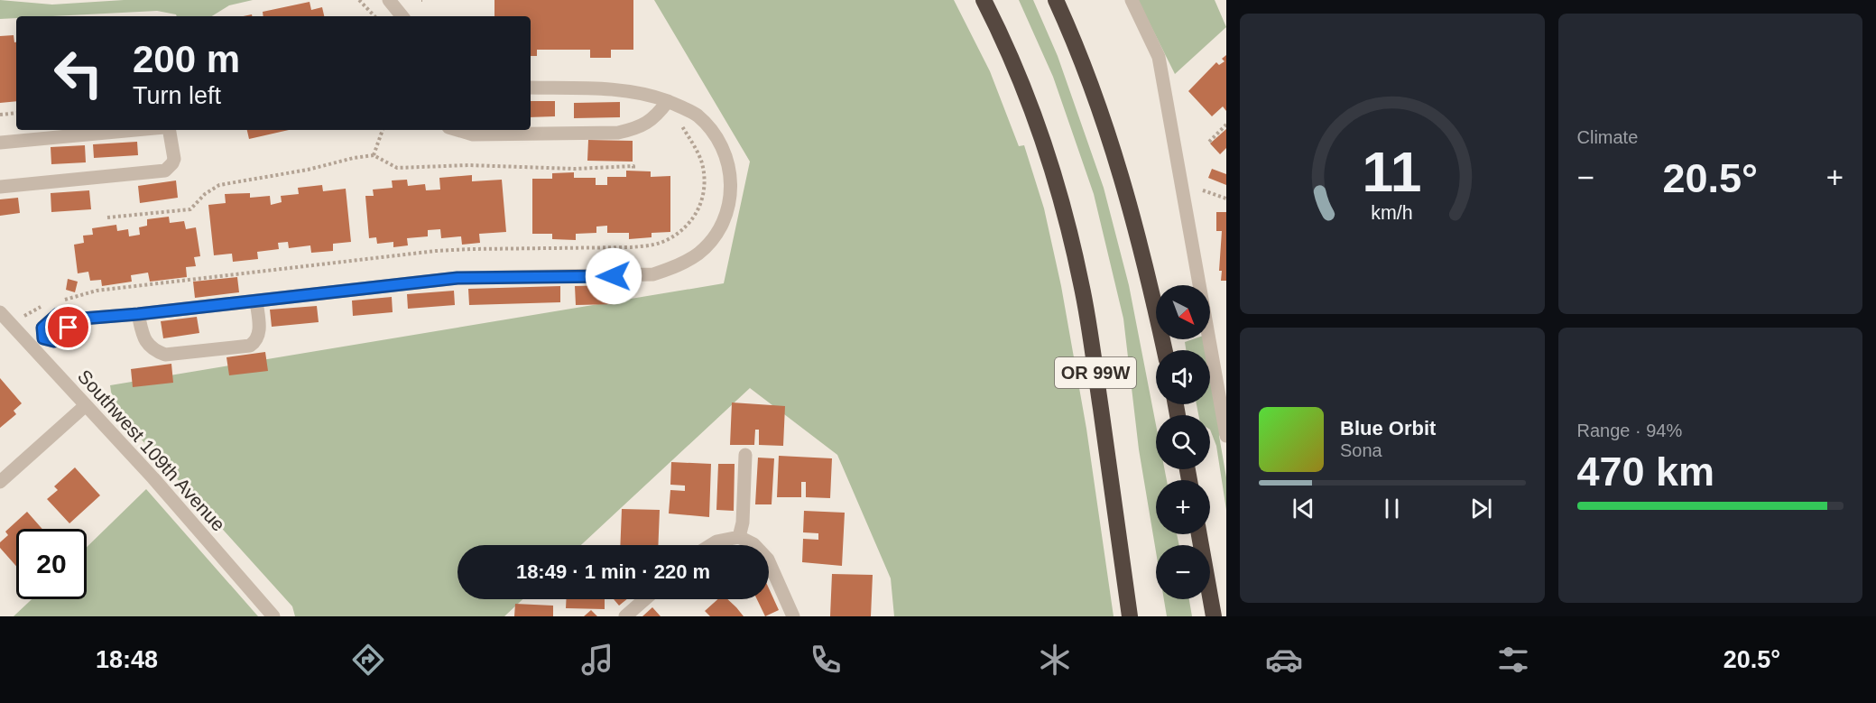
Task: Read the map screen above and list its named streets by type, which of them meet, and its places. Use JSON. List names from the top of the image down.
{
  "streets": {
    "highway": ["OR 99W"],
    "street": ["Southwest 109th Avenue"]
  },
  "north": "bottom right",
  "page": {
    "tile": [
      "Climate",
      ["Range · 94%", "470 km"]
    ],
    "turn": ["200 m", "Turn left"],
    "heat": ["−", "20.5°", "+"],
    "map_buttons": ["+", "−"],
    "song": ["Blue Orbit", "Sona"],
    "limit": "20",
    "trip": "18:49 · 1 min · 220 m",
    "tabs": ["18:48", "20.5°"],
    "gauge": ["11", "km/h"]
  }
}
